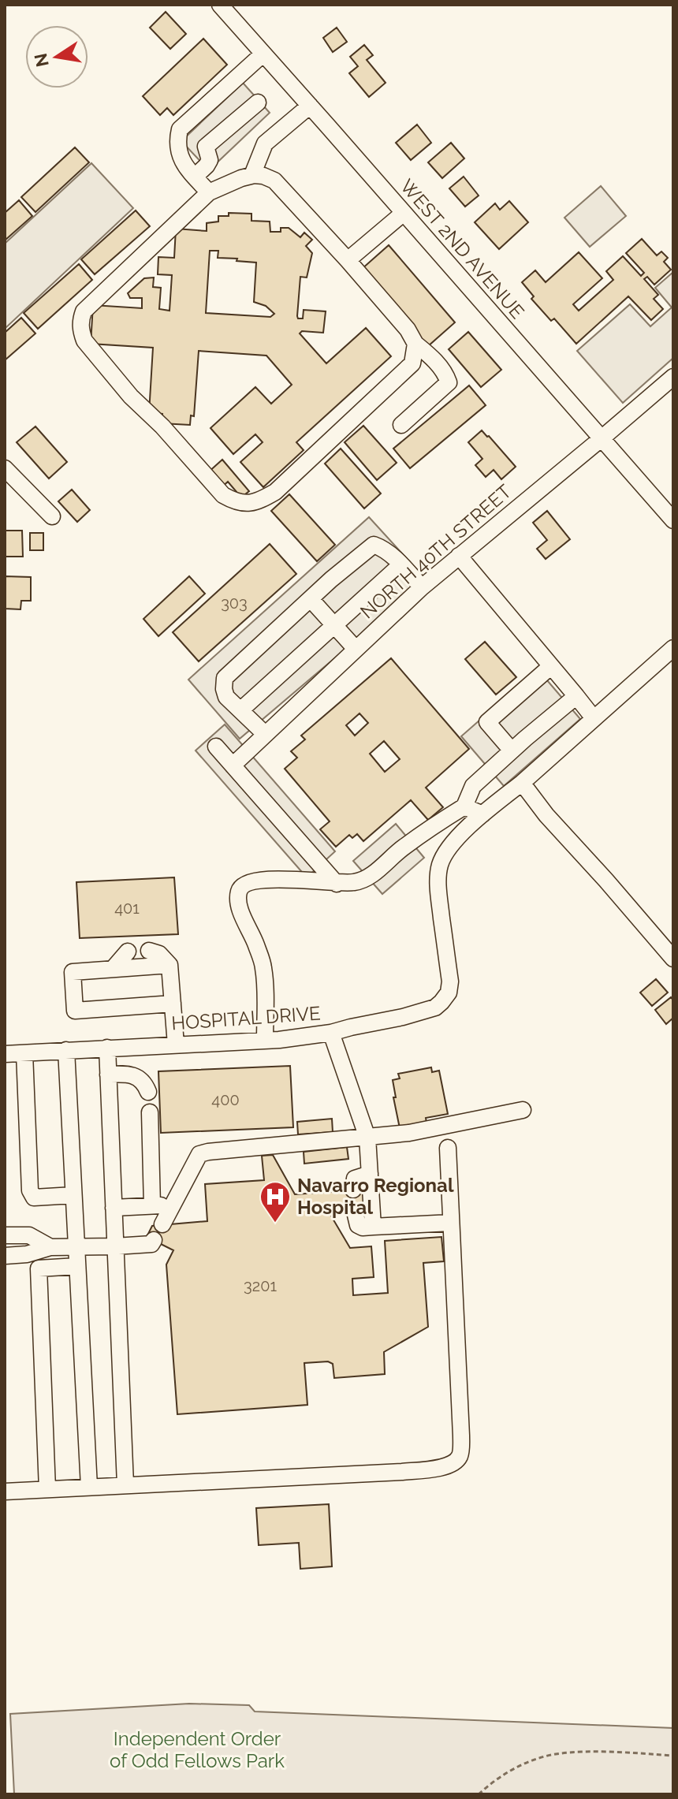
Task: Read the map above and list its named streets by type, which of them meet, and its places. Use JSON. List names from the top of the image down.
{
  "streets": {
    "street": ["WEST 2ND AVENUE", "NORTH 40TH STREET", "HOSPITAL DRIVE"]
  },
  "crossings": [
    ["WEST 2ND AVENUE", "NORTH 40TH STREET"]
  ],
  "parks": ["Independent Order of Odd Fellows Park"],
  "places": {
    "hospital": ["Navarro Regional Hospital"]
  },
  "house_numbers": [
    "303",
    "401",
    "400",
    "3201"
  ],
  "north": "left"
}
